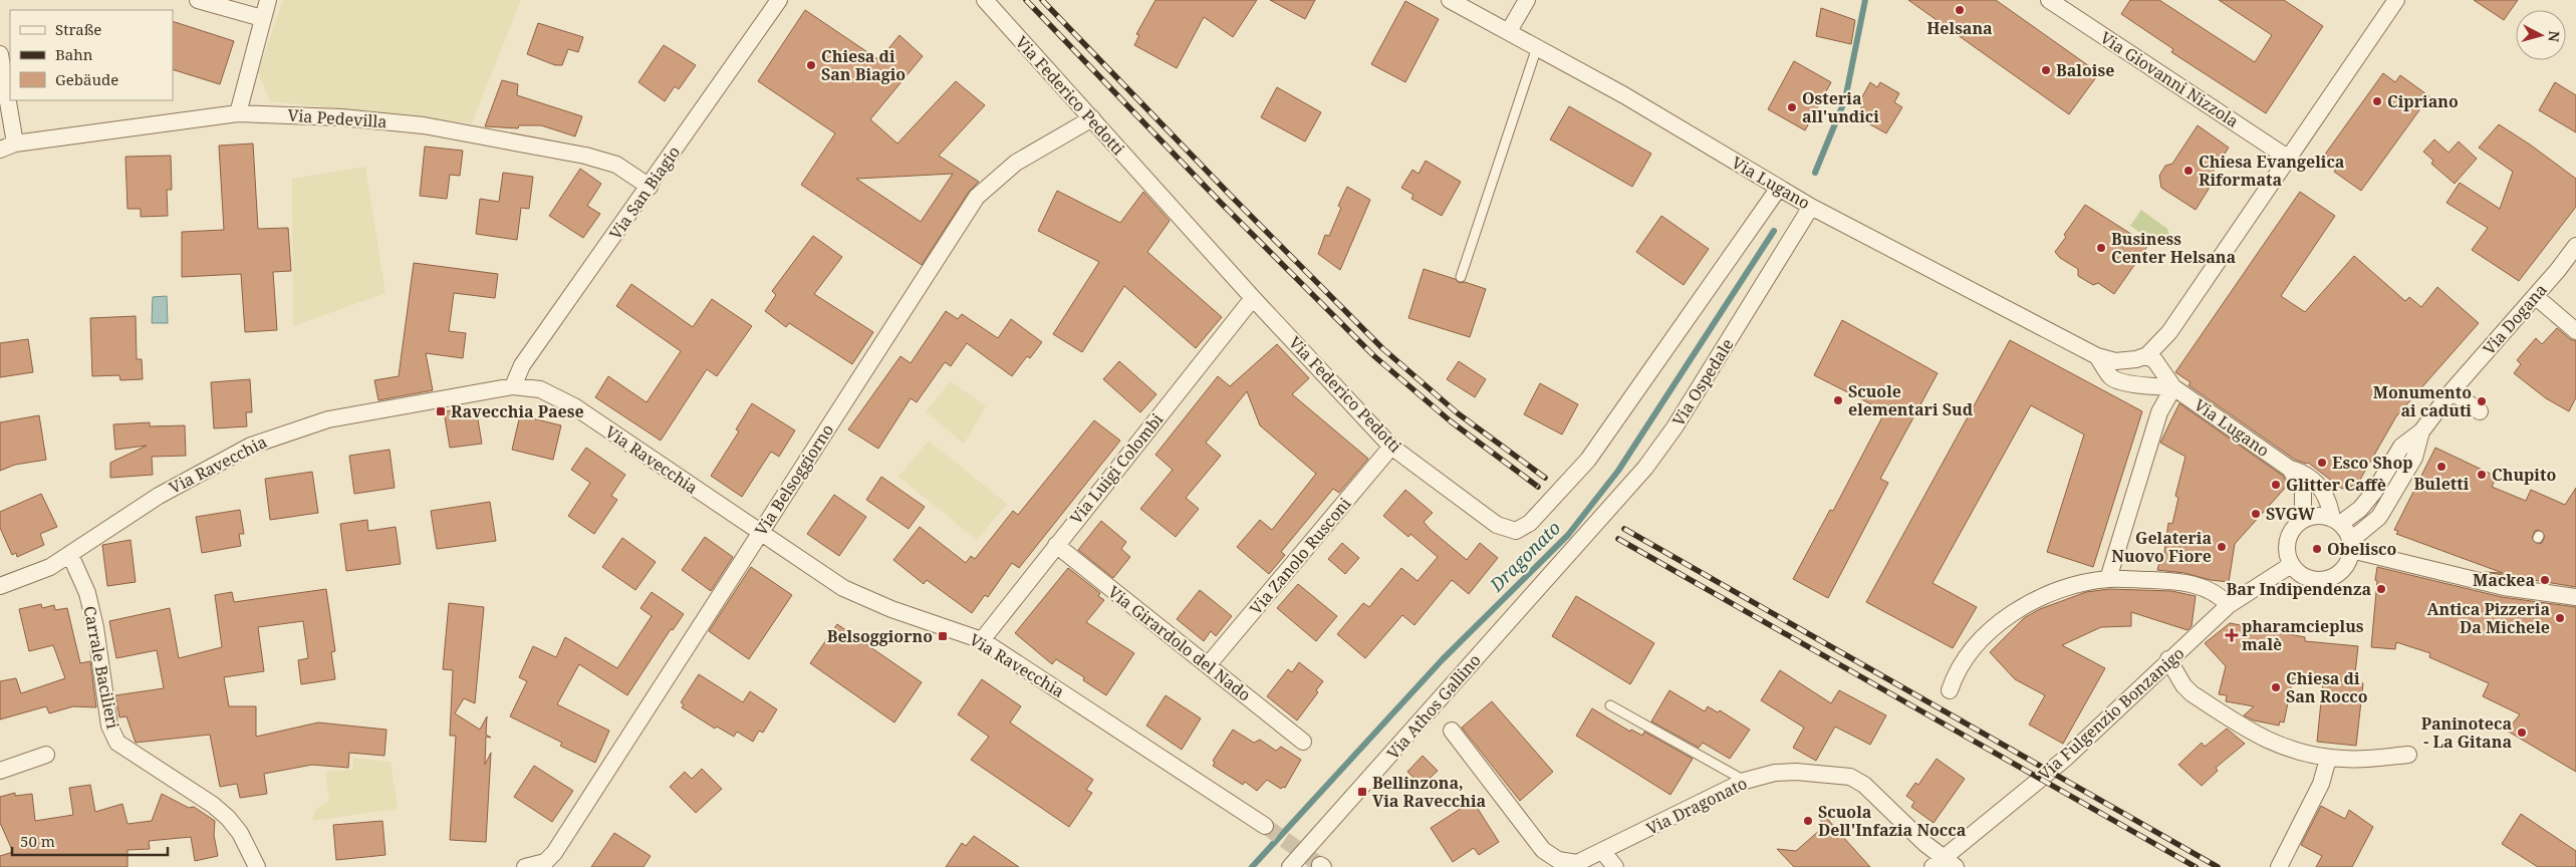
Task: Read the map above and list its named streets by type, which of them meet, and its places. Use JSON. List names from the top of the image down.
{
  "streets": {
    "street": [
      "Via Giovanni Nizzola",
      "Via Federico Pedotti",
      "Via Pedevilla",
      "Via Lugano",
      "Via San Biagio",
      "Via Dogana",
      "Via Ospedale",
      "Via Ravecchia",
      "Via Luigi Colombi",
      "Via Belsoggiorno",
      "Via Zanolo Rusconi",
      "Via Girardolo del Nado",
      "Carrale Bacilieri",
      "Via Athos Gallino",
      "Via Fulgenzio Bonzanigo",
      "Via Dragonato"
    ]
  },
  "crossings": [
    ["Via Federico Pedotti", "Via Lugano"],
    ["Via Federico Pedotti", "Via Luigi Colombi"],
    ["Via Federico Pedotti", "Via Belsoggiorno"],
    ["Via Federico Pedotti", "Via Zanolo Rusconi"],
    ["Via Pedevilla", "Via San Biagio"],
    ["Via Lugano", "Via Dogana"],
    ["Via Lugano", "Via Ospedale"],
    ["Via Lugano", "Via Fulgenzio Bonzanigo"],
    ["Via San Biagio", "Via Ravecchia"],
    ["Via Dogana", "Via Fulgenzio Bonzanigo"],
    ["Via Ospedale", "Via Athos Gallino"],
    ["Via Ravecchia", "Via Luigi Colombi"],
    ["Via Ravecchia", "Via Belsoggiorno"],
    ["Via Ravecchia", "Carrale Bacilieri"],
    ["Via Luigi Colombi", "Via Girardolo del Nado"],
    ["Via Zanolo Rusconi", "Via Girardolo del Nado"],
    ["Via Fulgenzio Bonzanigo", "Via Dragonato"]
  ],
  "water": ["Dragonato"],
  "places": {
    "other": [
      "Helsana",
      "Chiesa di San Biagio",
      "Baloise",
      "Cipriano",
      "Osteria all'undici",
      "Chiesa Evangelica Riformata",
      "Business Center Helsana",
      "Scuole elementari Sud",
      "Monumento ai caduti",
      "Esco Shop",
      "Buletti",
      "Chupito",
      "Glitter Caffè",
      "SVGW",
      "Gelateria Nuovo Fiore",
      "Obelisco",
      "Mackea",
      "Bar Indipendenza",
      "Antica Pizzeria Da Michele",
      "Chiesa di San Rocco",
      "Paninoteca - La Gitana",
      "Scuola Dell'Infazia Nocca"
    ],
    "transit": ["Ravecchia Paese", "Belsoggiorno", "Bellinzona, Via Ravecchia"],
    "health": ["pharamcieplus malè"]
  },
  "legend": ["Straße", "Bahn", "Gebäude"],
  "scale_bar": "50 m",
  "north": "right"
}
